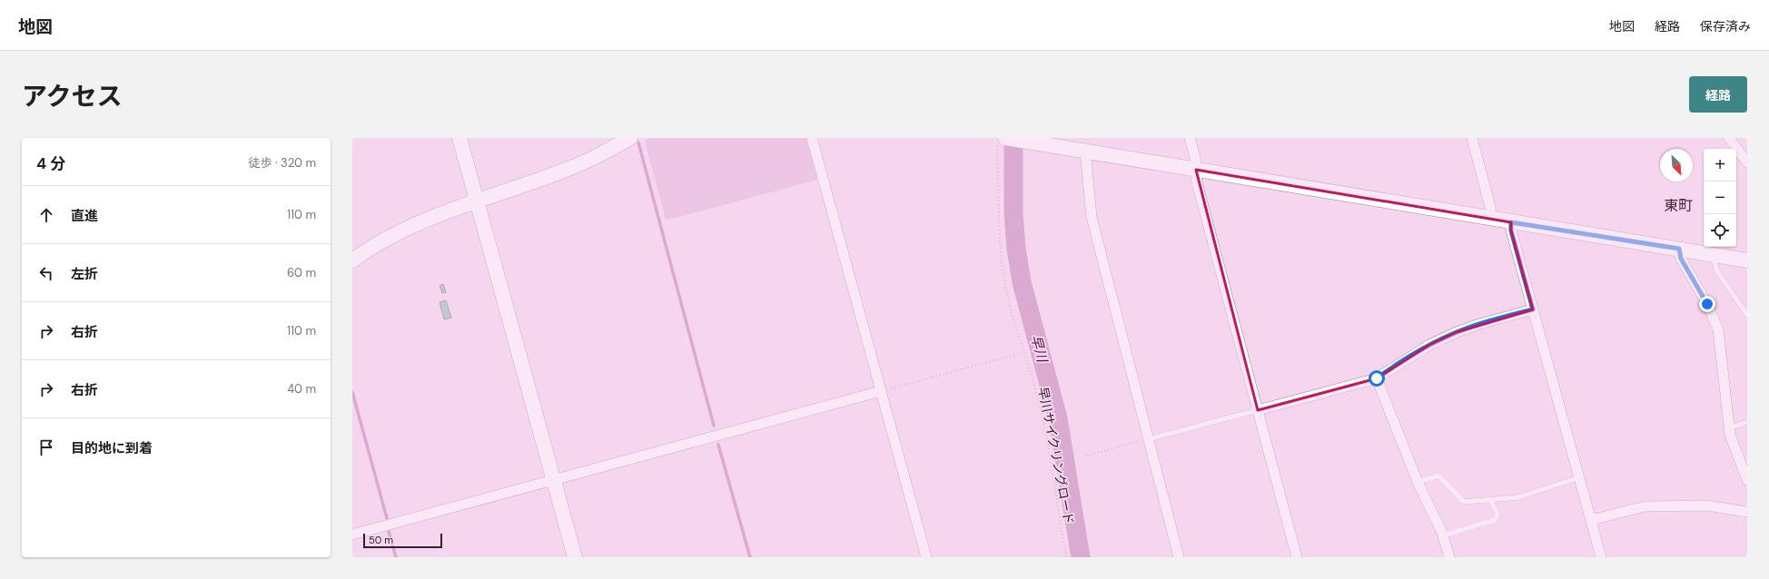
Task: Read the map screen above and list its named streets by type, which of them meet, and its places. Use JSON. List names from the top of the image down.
{
  "streets": {
    "path": ["早川サイクリングロード"]
  },
  "districts": ["東町"],
  "water": ["早川"],
  "scale_bar": "50 m",
  "north": "bottom right",
  "page": {
    "header": "地図",
    "nav": ["地図", "経路", "保存済み"],
    "title": "アクセス",
    "buttons": "経路",
    "heading": ["4 分", "徒歩 · 320 m"],
    "map_buttons": ["+", "−"],
    "list": [
      ["直進", "110 m"],
      ["左折", "60 m"],
      ["右折", "110 m"],
      ["右折", "40 m"],
      "目的地に到着"
    ],
    "scale": "50 m"
  }
}
